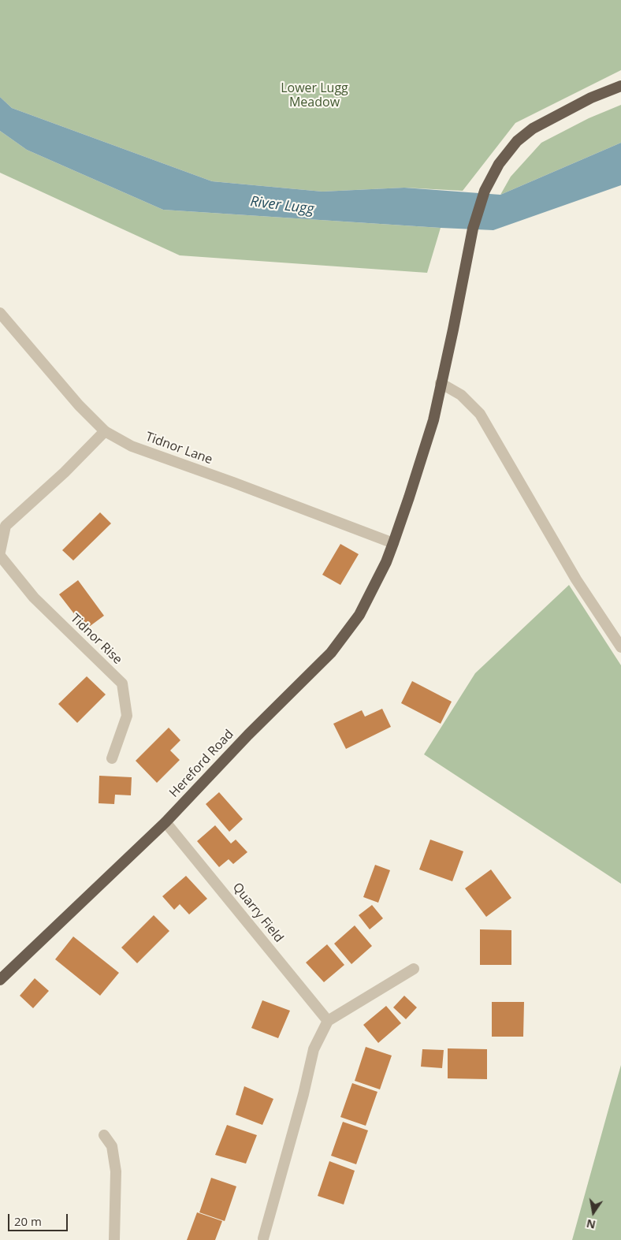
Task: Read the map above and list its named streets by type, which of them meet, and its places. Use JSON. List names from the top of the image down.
{
  "streets": {
    "highway": ["Hereford Road"],
    "street": ["Tidnor Lane", "Tidnor Rise", "Quarry Field"]
  },
  "crossings": [
    ["Tidnor Lane", "Hereford Road"],
    ["Hereford Road", "Quarry Field"]
  ],
  "water": ["River Lugg"],
  "parks": ["Lower Lugg Meadow"],
  "scale_bar": "20 m",
  "north": "bottom"
}
